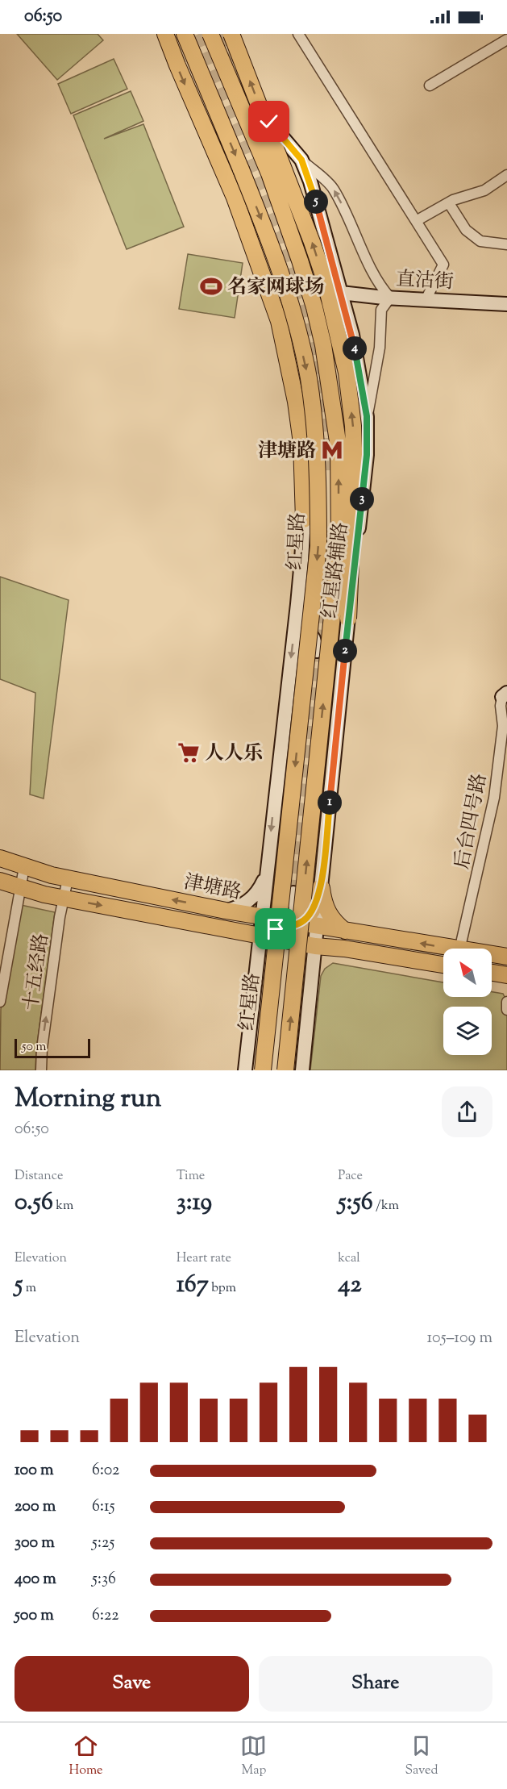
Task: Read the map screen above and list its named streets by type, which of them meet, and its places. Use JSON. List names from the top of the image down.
{
  "streets": {
    "main road": [
      "直沽街",
      "红星路",
      "红星路辅路",
      "津塘路"
    ],
    "street": ["后台四号路", "十五经路"]
  },
  "crossings": [
    ["直沽街", "红星路辅路"],
    ["红星路辅路", "津塘路"],
    ["津塘路", "十五经路"]
  ],
  "places": {
    "sports": ["名家网球场"],
    "metro station": ["津塘路"],
    "supermarket": ["人人乐"]
  },
  "scale_bar": "50 m",
  "north": "top left",
  "page": {
    "status": "06:50",
    "pins": [
      "5",
      "4",
      "3",
      "2",
      "1"
    ],
    "scale": "50 m",
    "heading": ["Morning run", "06:50"],
    "stats": [
      ["Distance", "0.56 km"],
      ["Time", "3:19"],
      ["Pace", "5:56 /km"],
      ["Elevation", "5 m"],
      ["Heart rate", "167 bpm"],
      ["kcal", "42"]
    ],
    "chart": ["Elevation", "105–109 m"],
    "list": [
      {
        "name": "100 m",
        "note": "6:02"
      },
      {
        "name": "200 m",
        "note": "6:15"
      },
      {
        "name": "300 m",
        "note": "5:25"
      },
      {
        "name": "400 m",
        "note": "5:36"
      },
      {
        "name": "500 m",
        "note": "6:22"
      }
    ],
    "buttons": ["Save", "Share"],
    "tabs": ["Home", "Map", "Saved"]
  }
}
